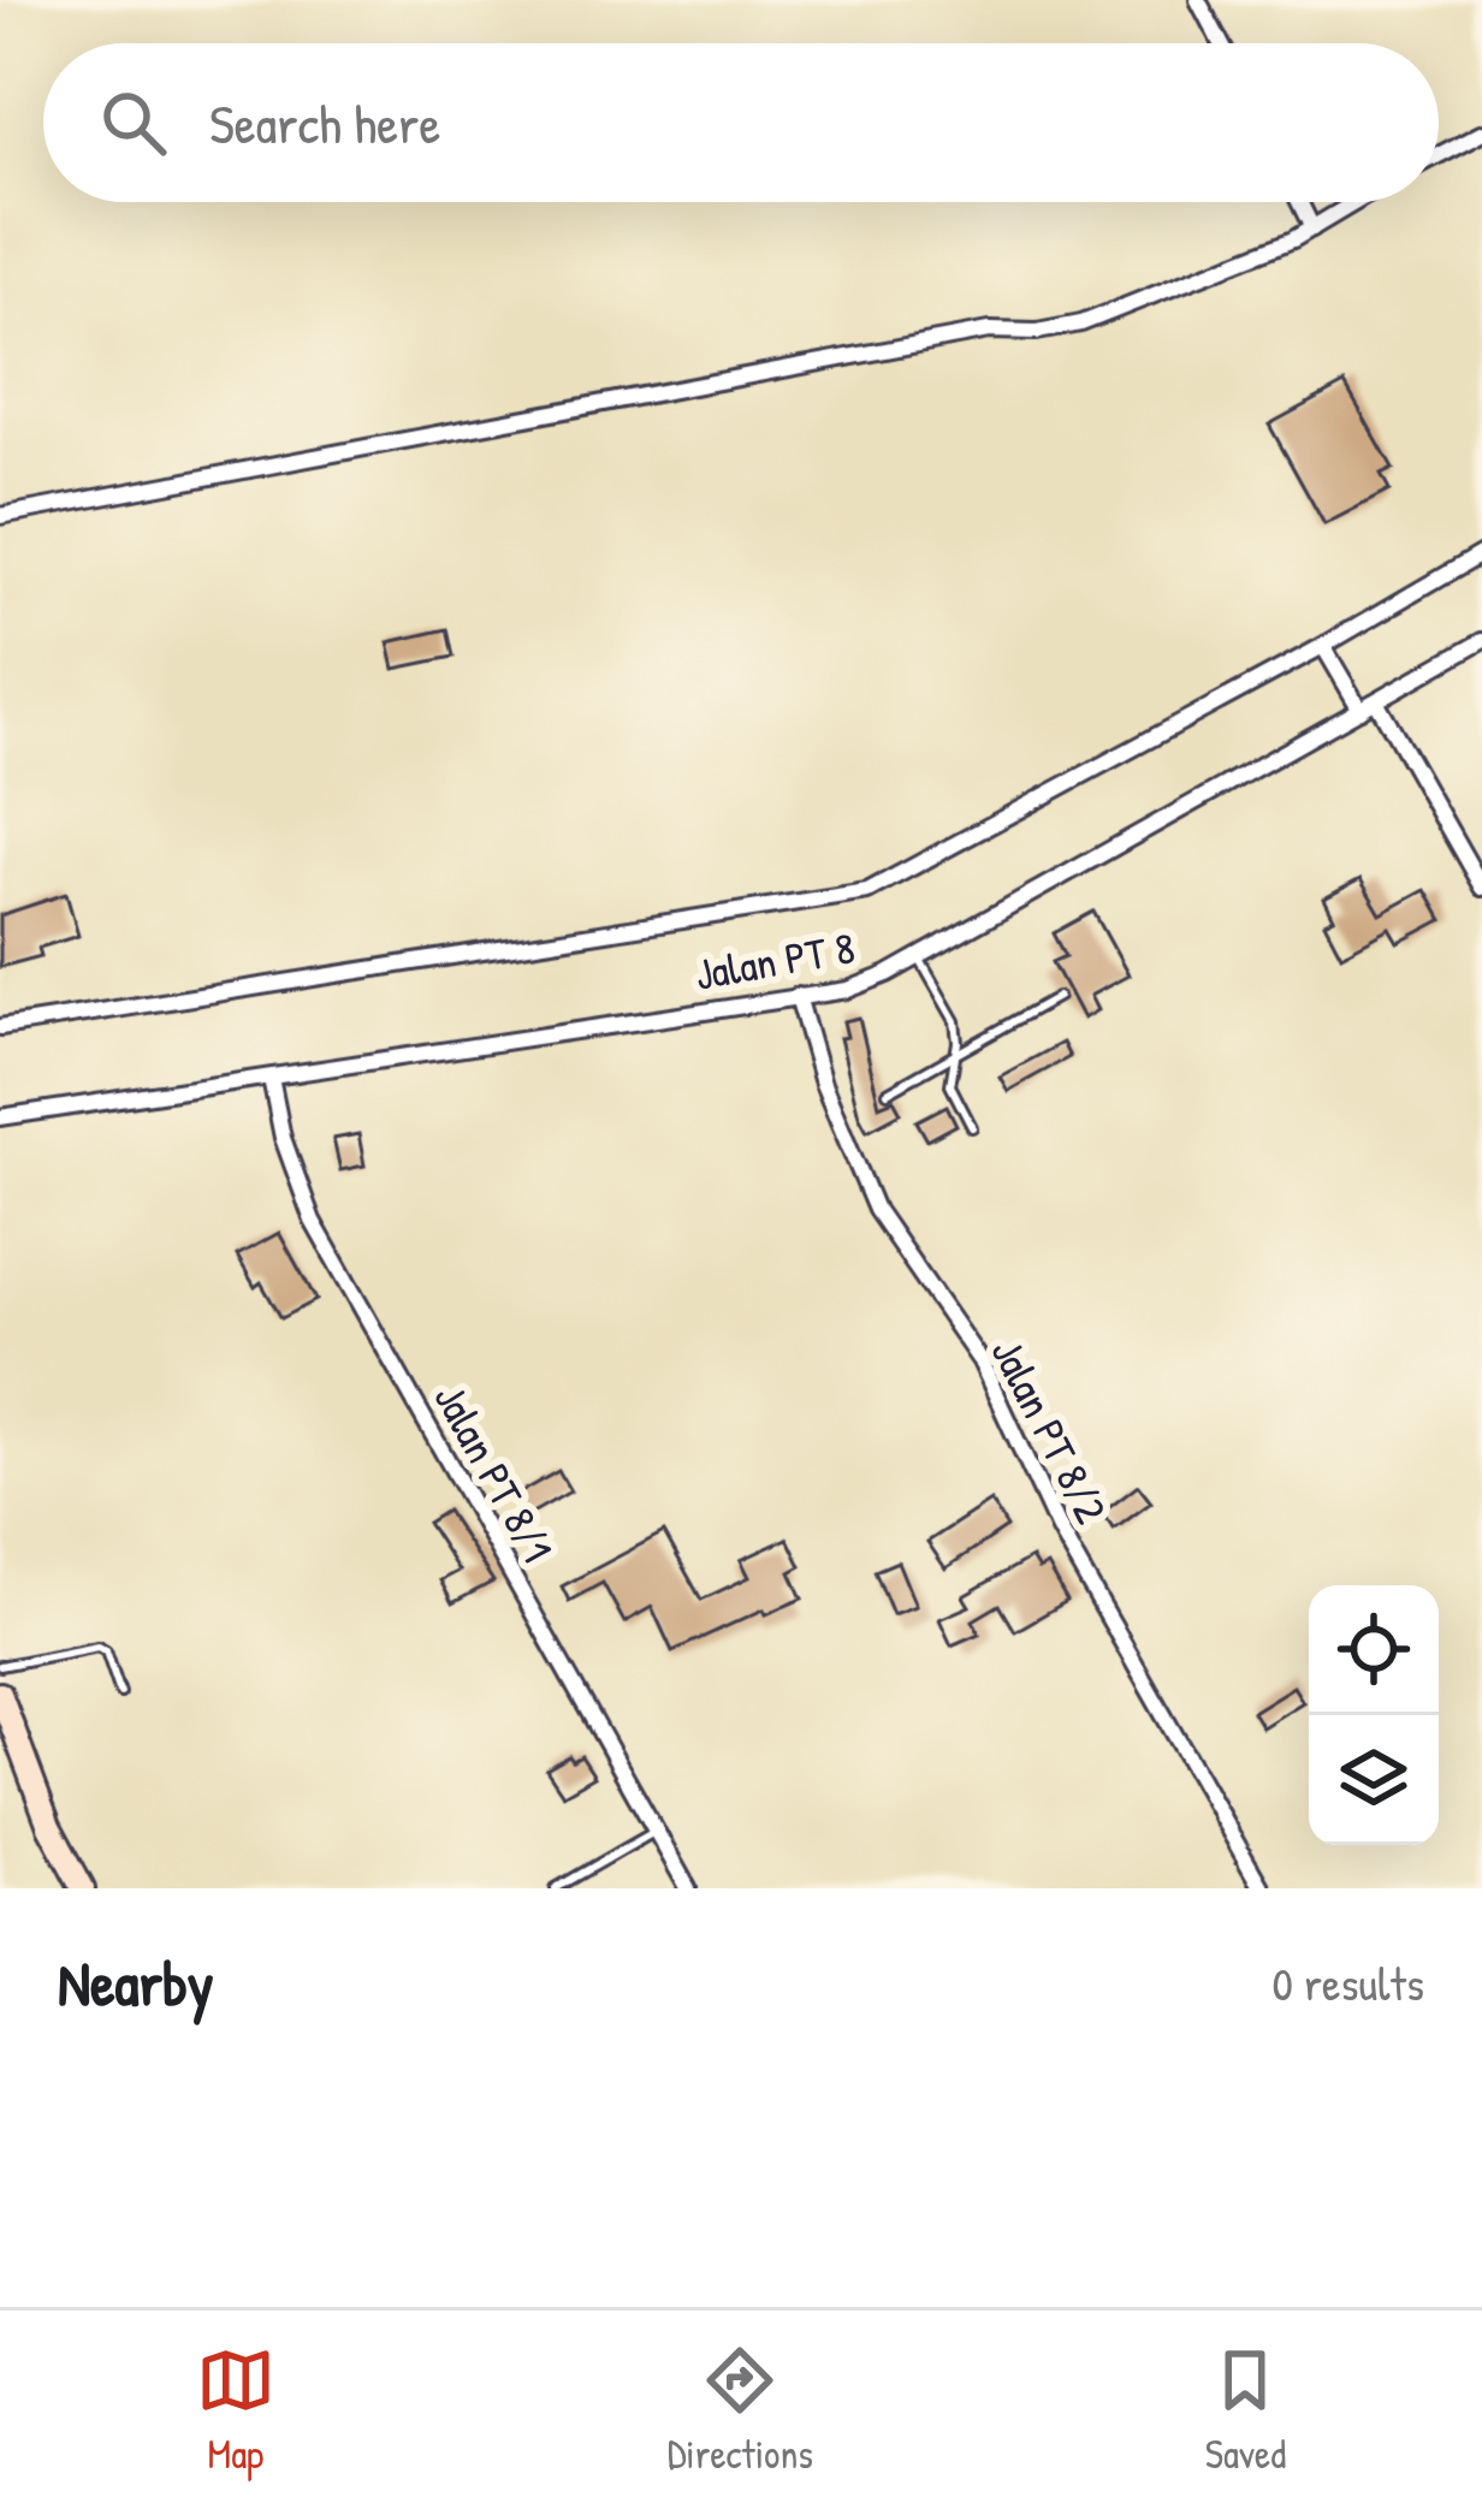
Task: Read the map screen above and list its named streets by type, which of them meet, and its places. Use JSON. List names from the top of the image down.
{
  "streets": {
    "street": ["Jalan PT 8", "Jalan PT 8/2", "Jalan PT 8/1"]
  },
  "crossings": [
    ["Jalan PT 8", "Jalan PT 8/2"],
    ["Jalan PT 8", "Jalan PT 8/1"]
  ],
  "page": {
    "search": "Search here",
    "heading": ["Nearby", "0 results"],
    "nav": ["Map", "Directions", "Saved"]
  }
}
